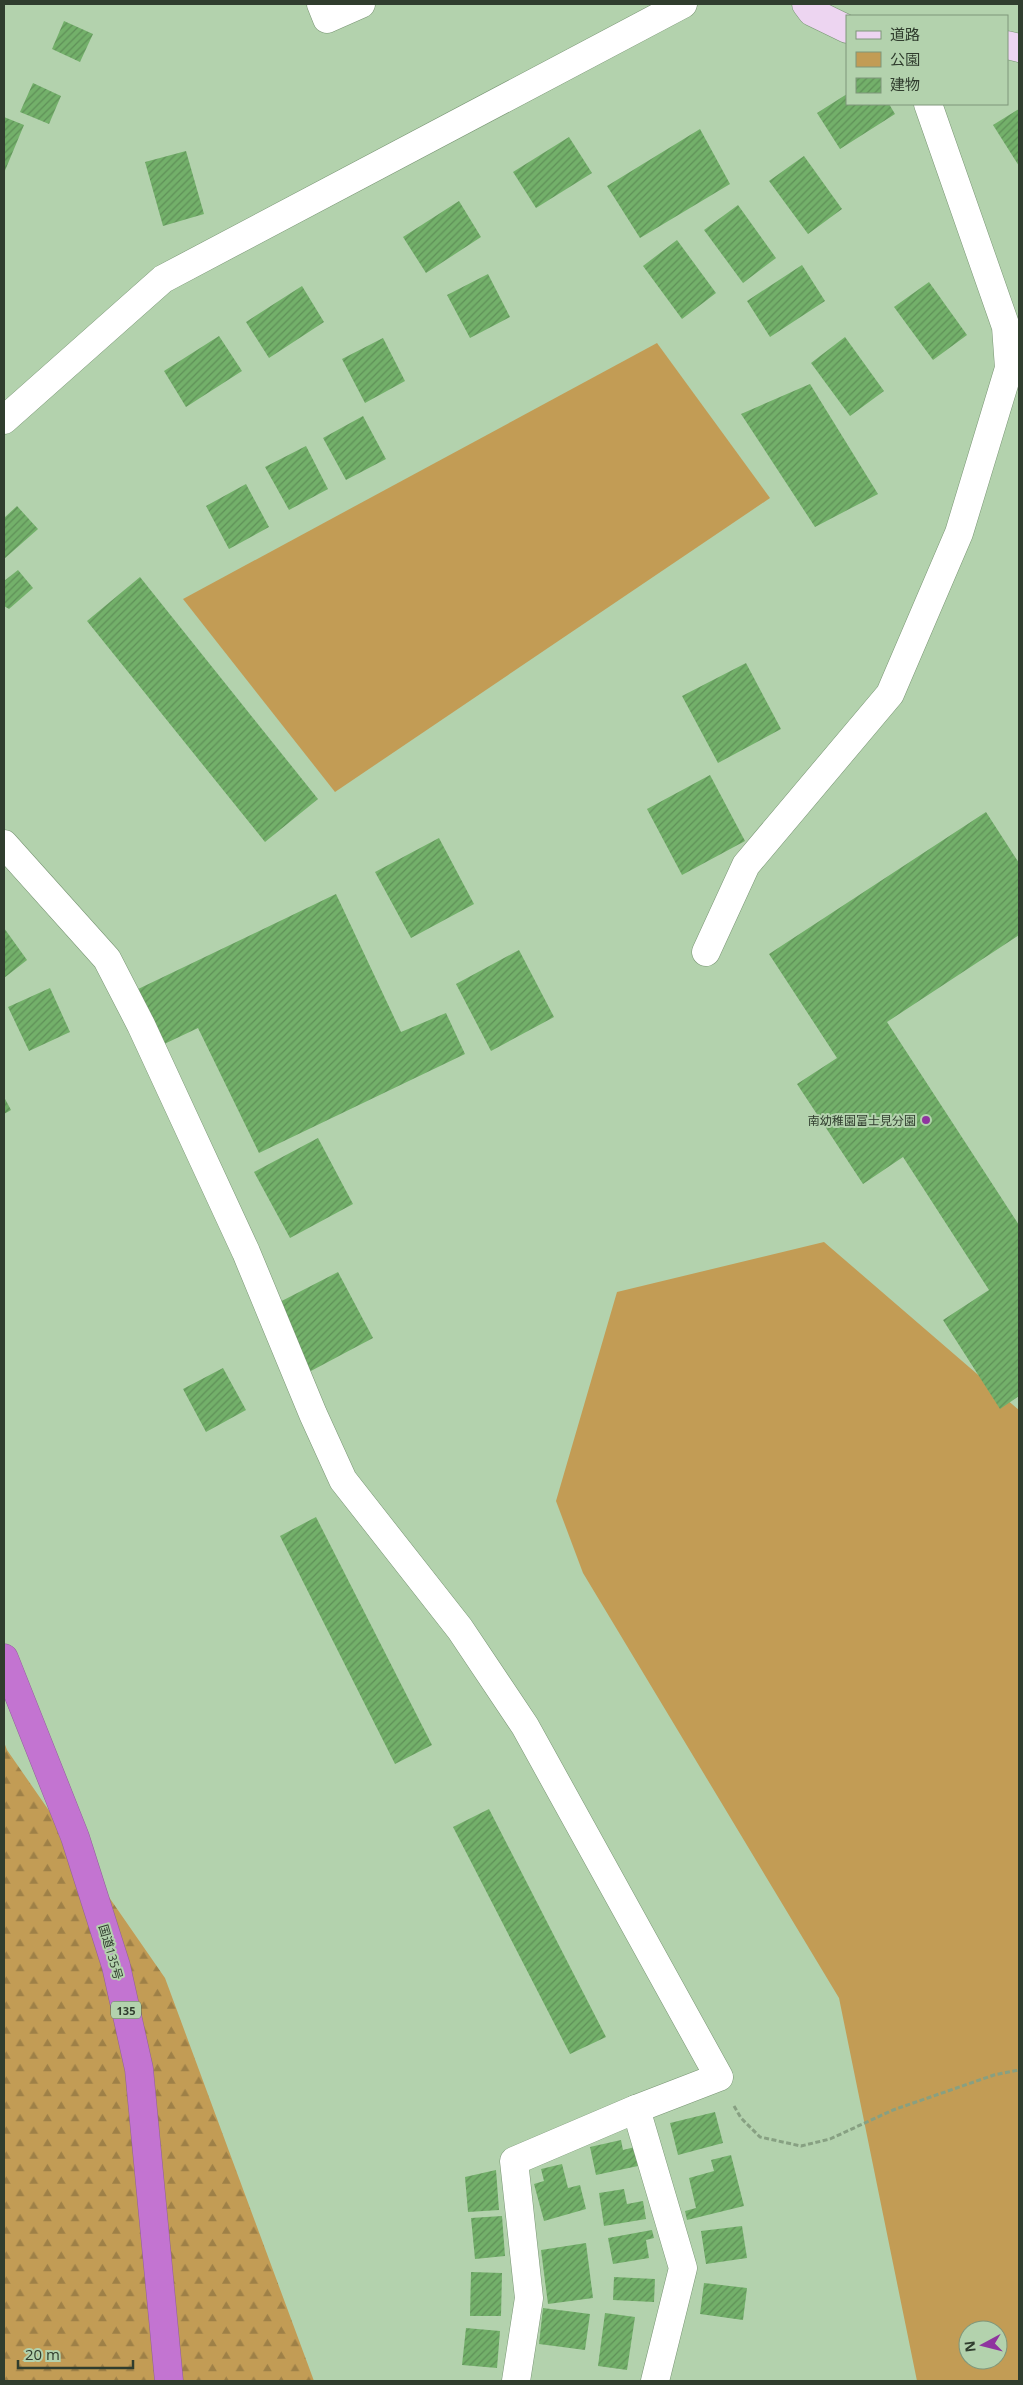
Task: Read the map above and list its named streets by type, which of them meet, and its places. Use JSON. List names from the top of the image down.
{
  "streets": {
    "highway": ["国道135号", "135"]
  },
  "places": ["南幼稚園富士見分園"],
  "legend": ["道路", "公園", "建物"],
  "scale_bar": "20 m",
  "north": "left"
}
